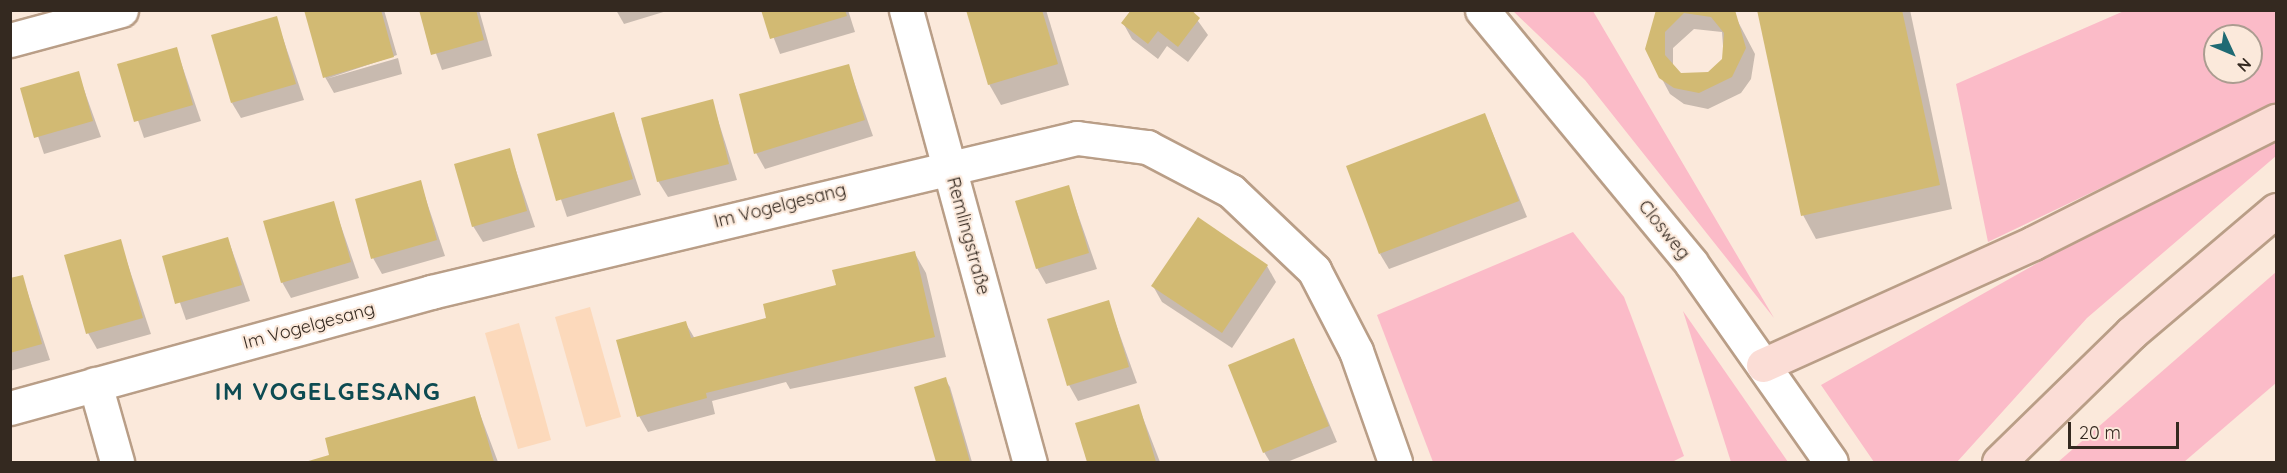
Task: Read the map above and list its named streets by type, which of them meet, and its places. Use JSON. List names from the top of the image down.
{
  "streets": {
    "street": ["Im Vogelgesang", "Closweg", "Remlingstraße"]
  },
  "crossings": [
    ["Im Vogelgesang", "Remlingstraße"]
  ],
  "districts": ["IM VOGELGESANG"],
  "scale_bar": "20 m",
  "north": "bottom right"
}
